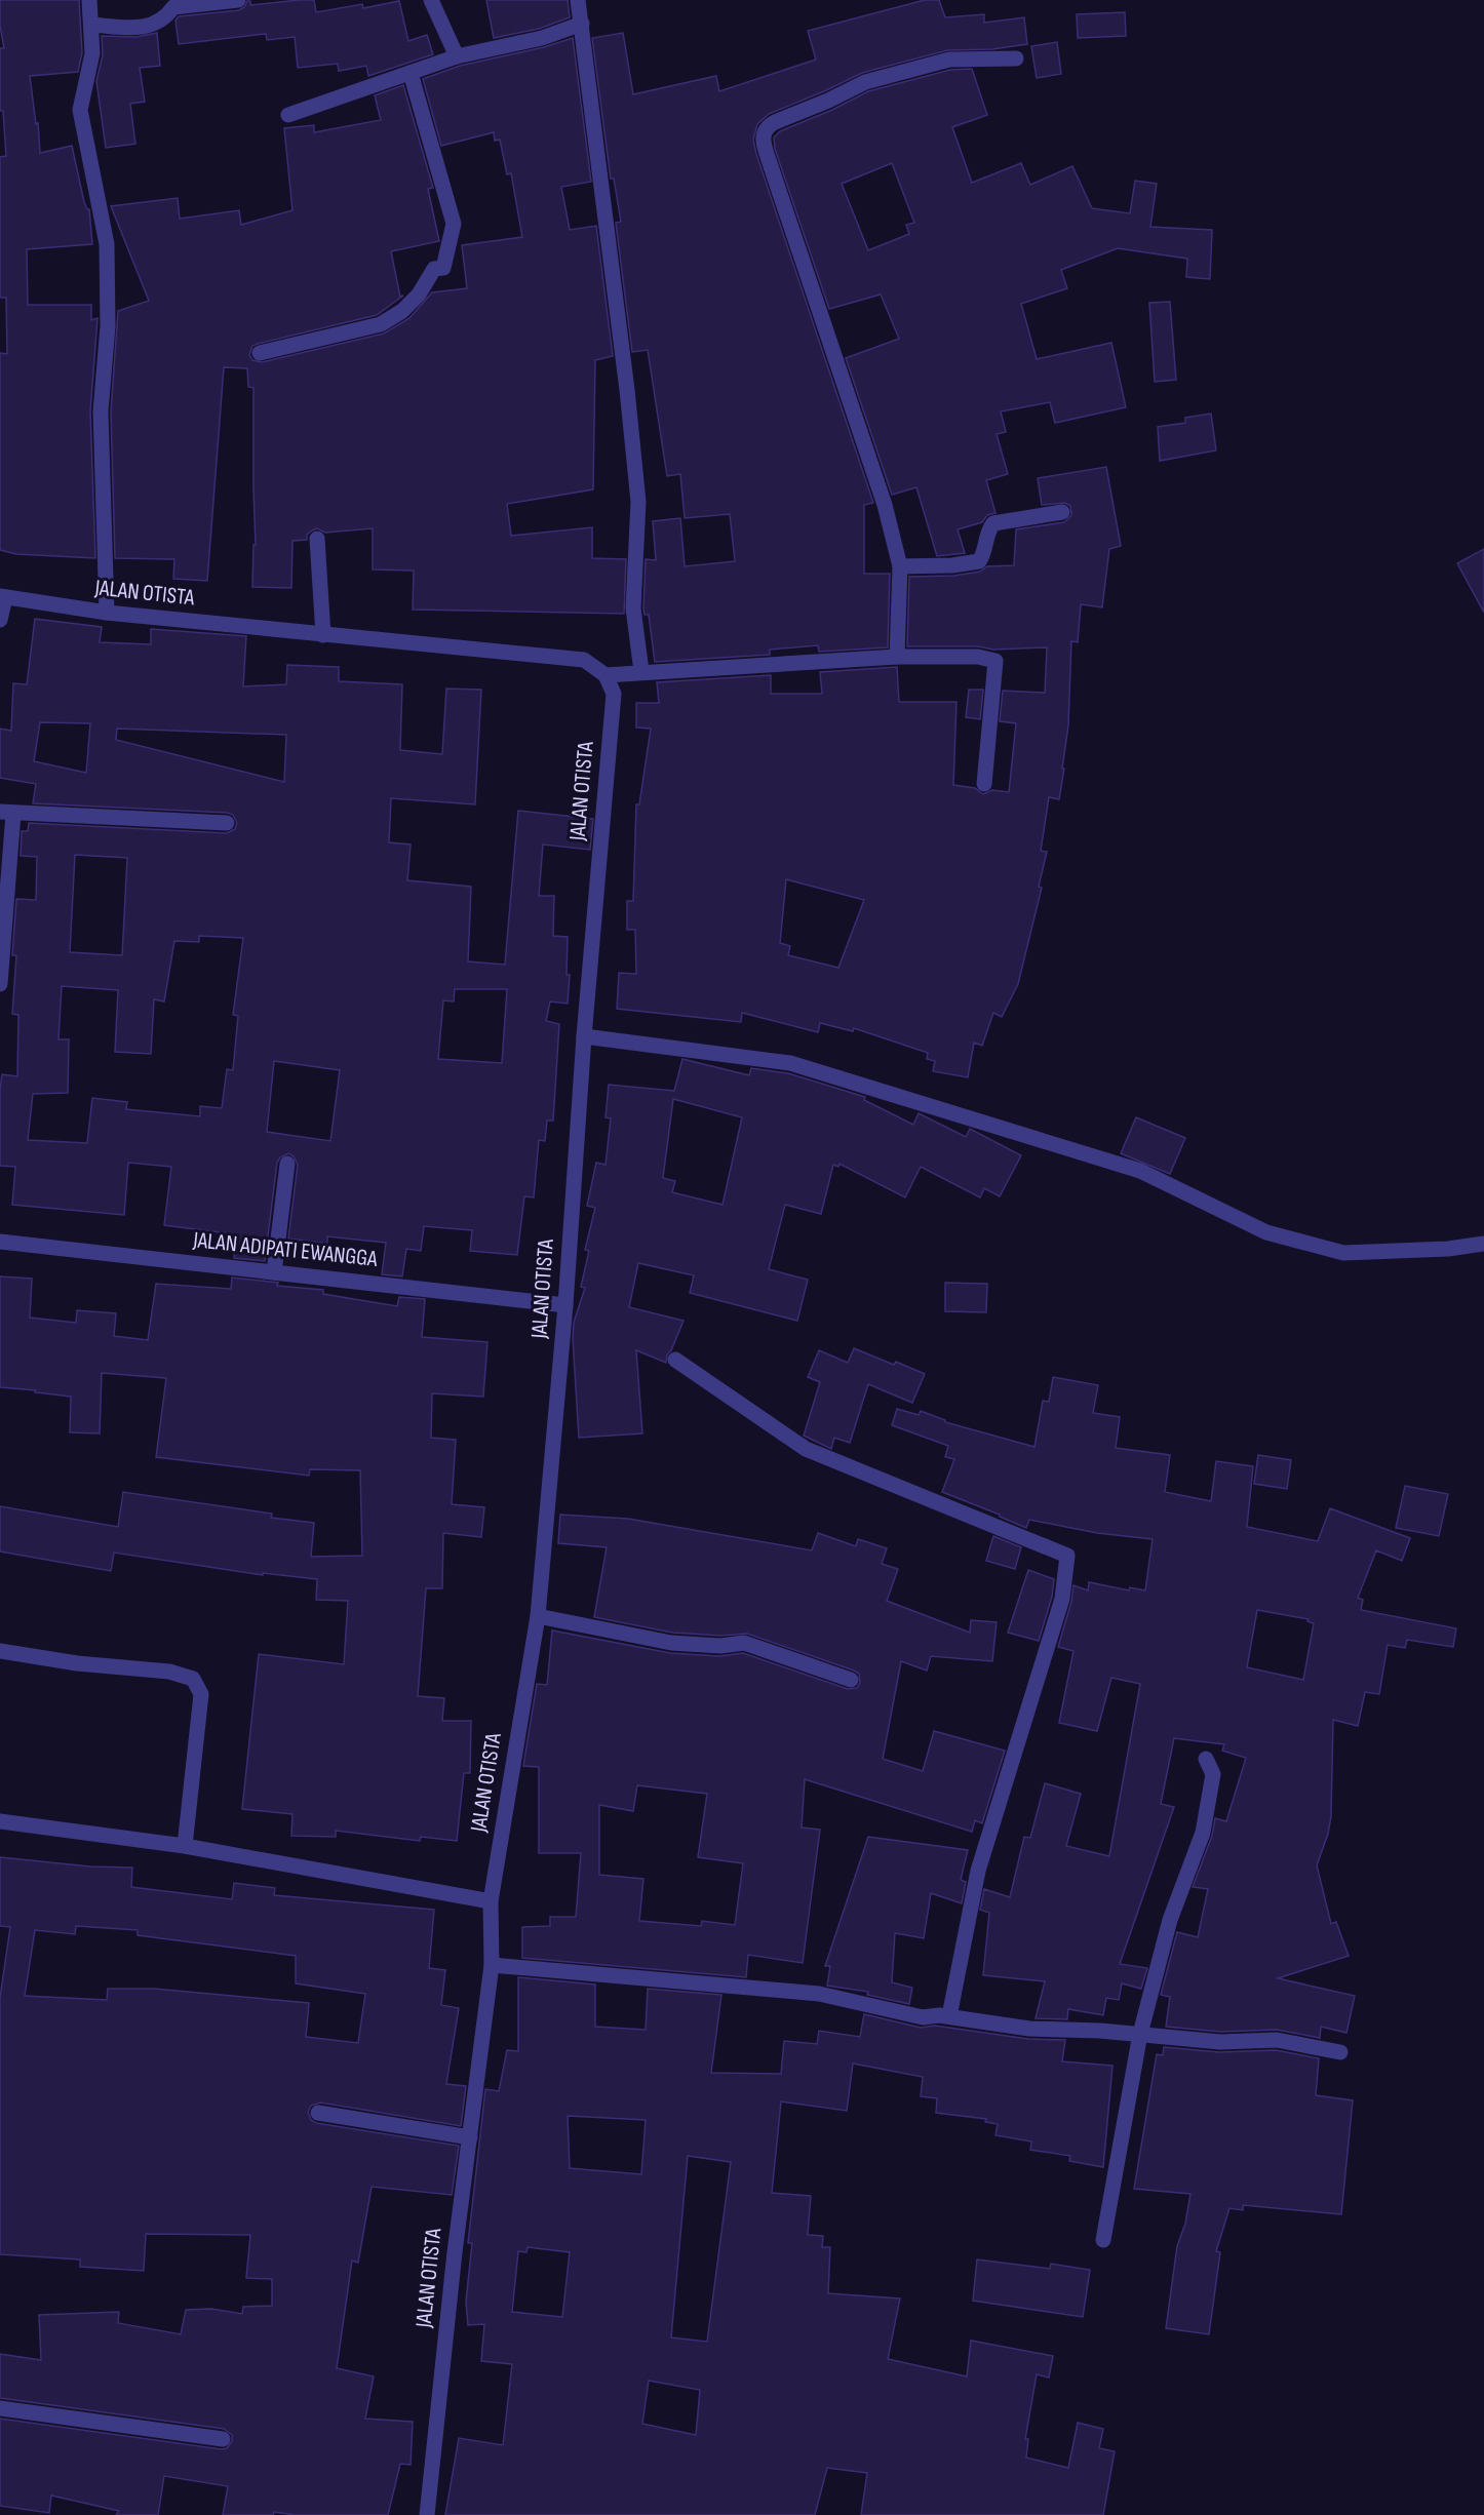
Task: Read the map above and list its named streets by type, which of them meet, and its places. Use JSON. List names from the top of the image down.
{
  "streets": {
    "street": ["JALAN OTISTA", "JALAN ADIPATI EWANGGA"]
  },
  "crossings": [
    ["JALAN OTISTA", "JALAN ADIPATI EWANGGA"]
  ]
}
